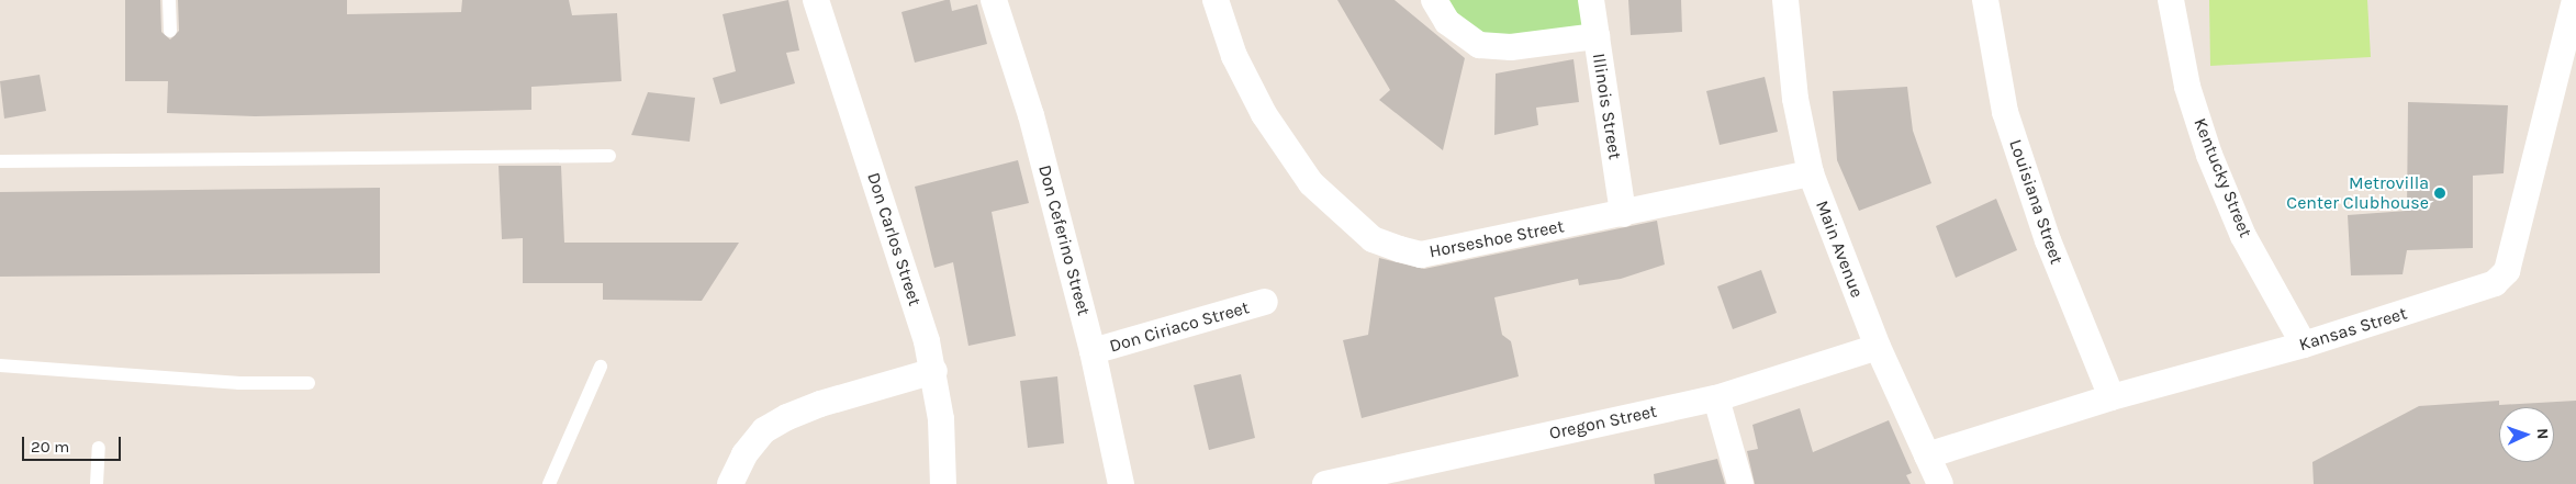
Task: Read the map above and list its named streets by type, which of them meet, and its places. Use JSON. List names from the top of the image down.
{
  "streets": {
    "street": [
      "Illinois Street",
      "Kentucky Street",
      "Louisiana Street",
      "Don Carlos Street",
      "Horseshoe Street",
      "Don Ceferino Street",
      "Main Avenue",
      "Don Ciriaco Street",
      "Kansas Street",
      "Oregon Street"
    ]
  },
  "crossings": [
    ["Illinois Street", "Horseshoe Street"],
    ["Kentucky Street", "Kansas Street"],
    ["Louisiana Street", "Kansas Street"],
    ["Horseshoe Street", "Main Avenue"],
    ["Don Ceferino Street", "Don Ciriaco Street"],
    ["Main Avenue", "Kansas Street"],
    ["Main Avenue", "Oregon Street"]
  ],
  "places": ["Metrovilla Center Clubhouse"],
  "scale_bar": "20 m",
  "north": "right"
}
